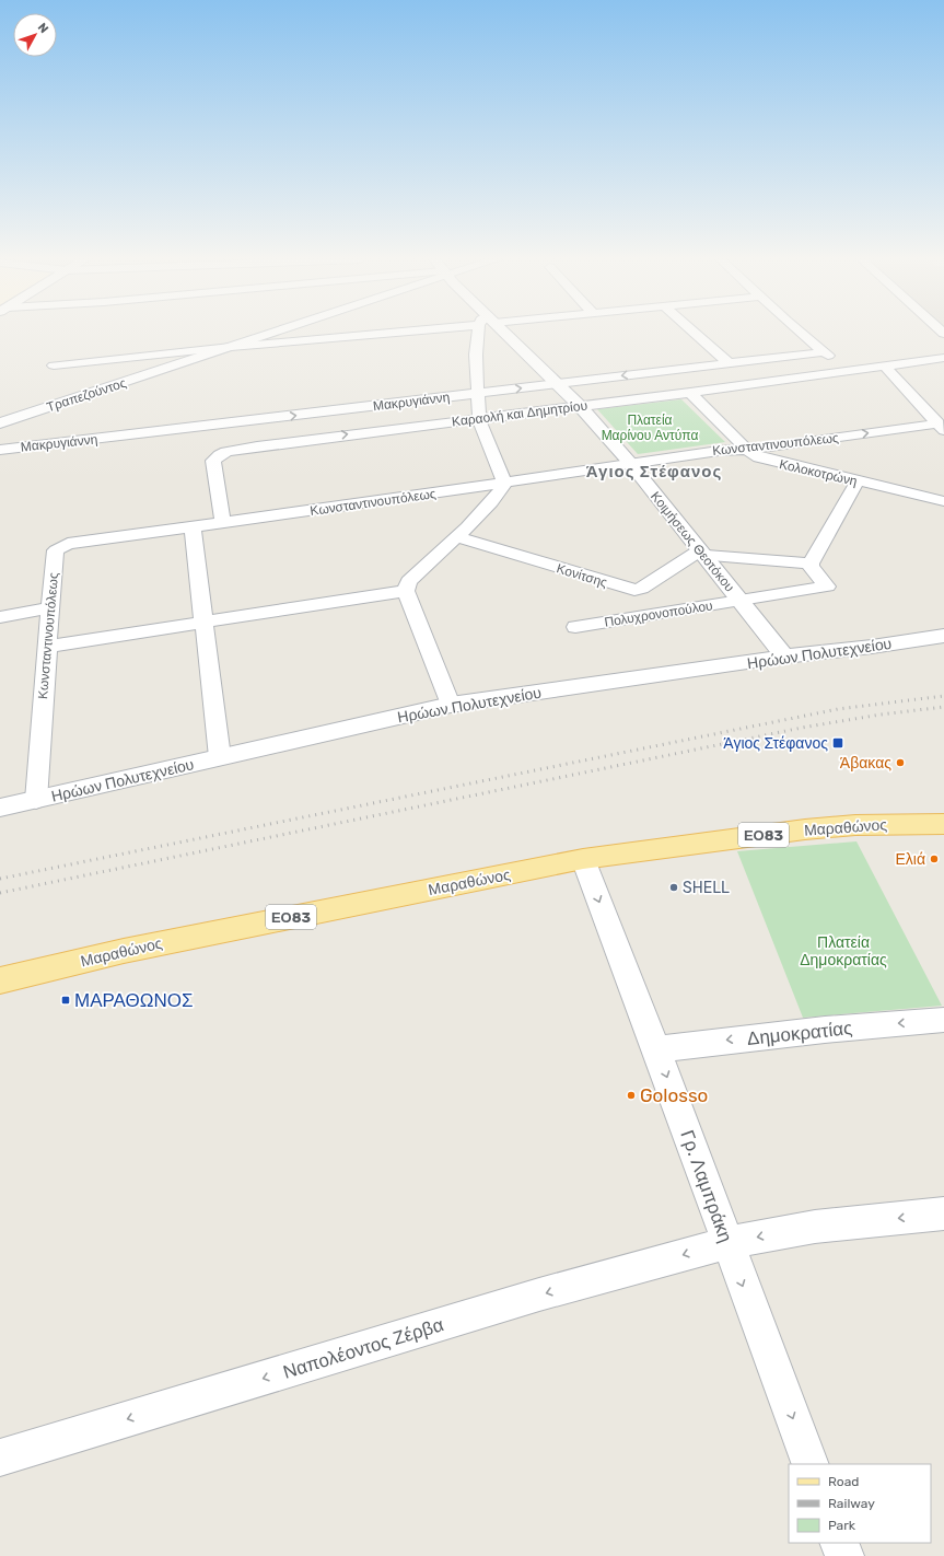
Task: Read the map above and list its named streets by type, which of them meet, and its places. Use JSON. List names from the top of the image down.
{
  "streets": {
    "main road": ["Μαραθώνος", "ΕΟ83"],
    "street": [
      "Τραπεζούντος",
      "Μακρυγιάννη",
      "Καραολή και Δημητρίου",
      "Κωνσταντινουπόλεως",
      "Κολοκοτρώνη",
      "Κοιμήσεως Θεοτόκου",
      "Κονίτσης",
      "Πολυχρονοπούλου",
      "Ηρώων Πολυτεχνείου",
      "Δημοκρατίας",
      "Γρ. Λαμπράκη",
      "Ναπολέοντος Ζέρβα"
    ]
  },
  "crossings": [
    ["Μακρυγιάννη", "Κοιμήσεως Θεοτόκου"],
    ["Καραολή και Δημητρίου", "Κωνσταντινουπόλεως"],
    ["Καραολή και Δημητρίου", "Κολοκοτρώνη"],
    ["Καραολή και Δημητρίου", "Κοιμήσεως Θεοτόκου"],
    ["Κωνσταντινουπόλεως", "Κολοκοτρώνη"],
    ["Κωνσταντινουπόλεως", "Κοιμήσεως Θεοτόκου"],
    ["Κωνσταντινουπόλεως", "Ηρώων Πολυτεχνείου"],
    ["Κοιμήσεως Θεοτόκου", "Πολυχρονοπούλου"],
    ["Κοιμήσεως Θεοτόκου", "Ηρώων Πολυτεχνείου"],
    ["Μαραθώνος", "Γρ. Λαμπράκη"],
    ["Δημοκρατίας", "Γρ. Λαμπράκη"],
    ["Γρ. Λαμπράκη", "Ναπολέοντος Ζέρβα"]
  ],
  "one_way": ["Δημοκρατίας", "Γρ. Λαμπράκη", "Ναπολέοντος Ζέρβα"],
  "districts": ["Άγιος Στέφανος"],
  "parks": ["Πλατεία Μαρίνου Αντύπα", "Πλατεία Δημοκρατίας"],
  "places": {
    "transit": ["Άγιος Στέφανος", "ΜΑΡΑΘΩΝΟΣ"],
    "other": [
      "Άβακας",
      "Ελιά",
      "SHELL",
      "Golosso"
    ]
  },
  "legend": ["Road", "Railway", "Park"],
  "north": "top right"
}
